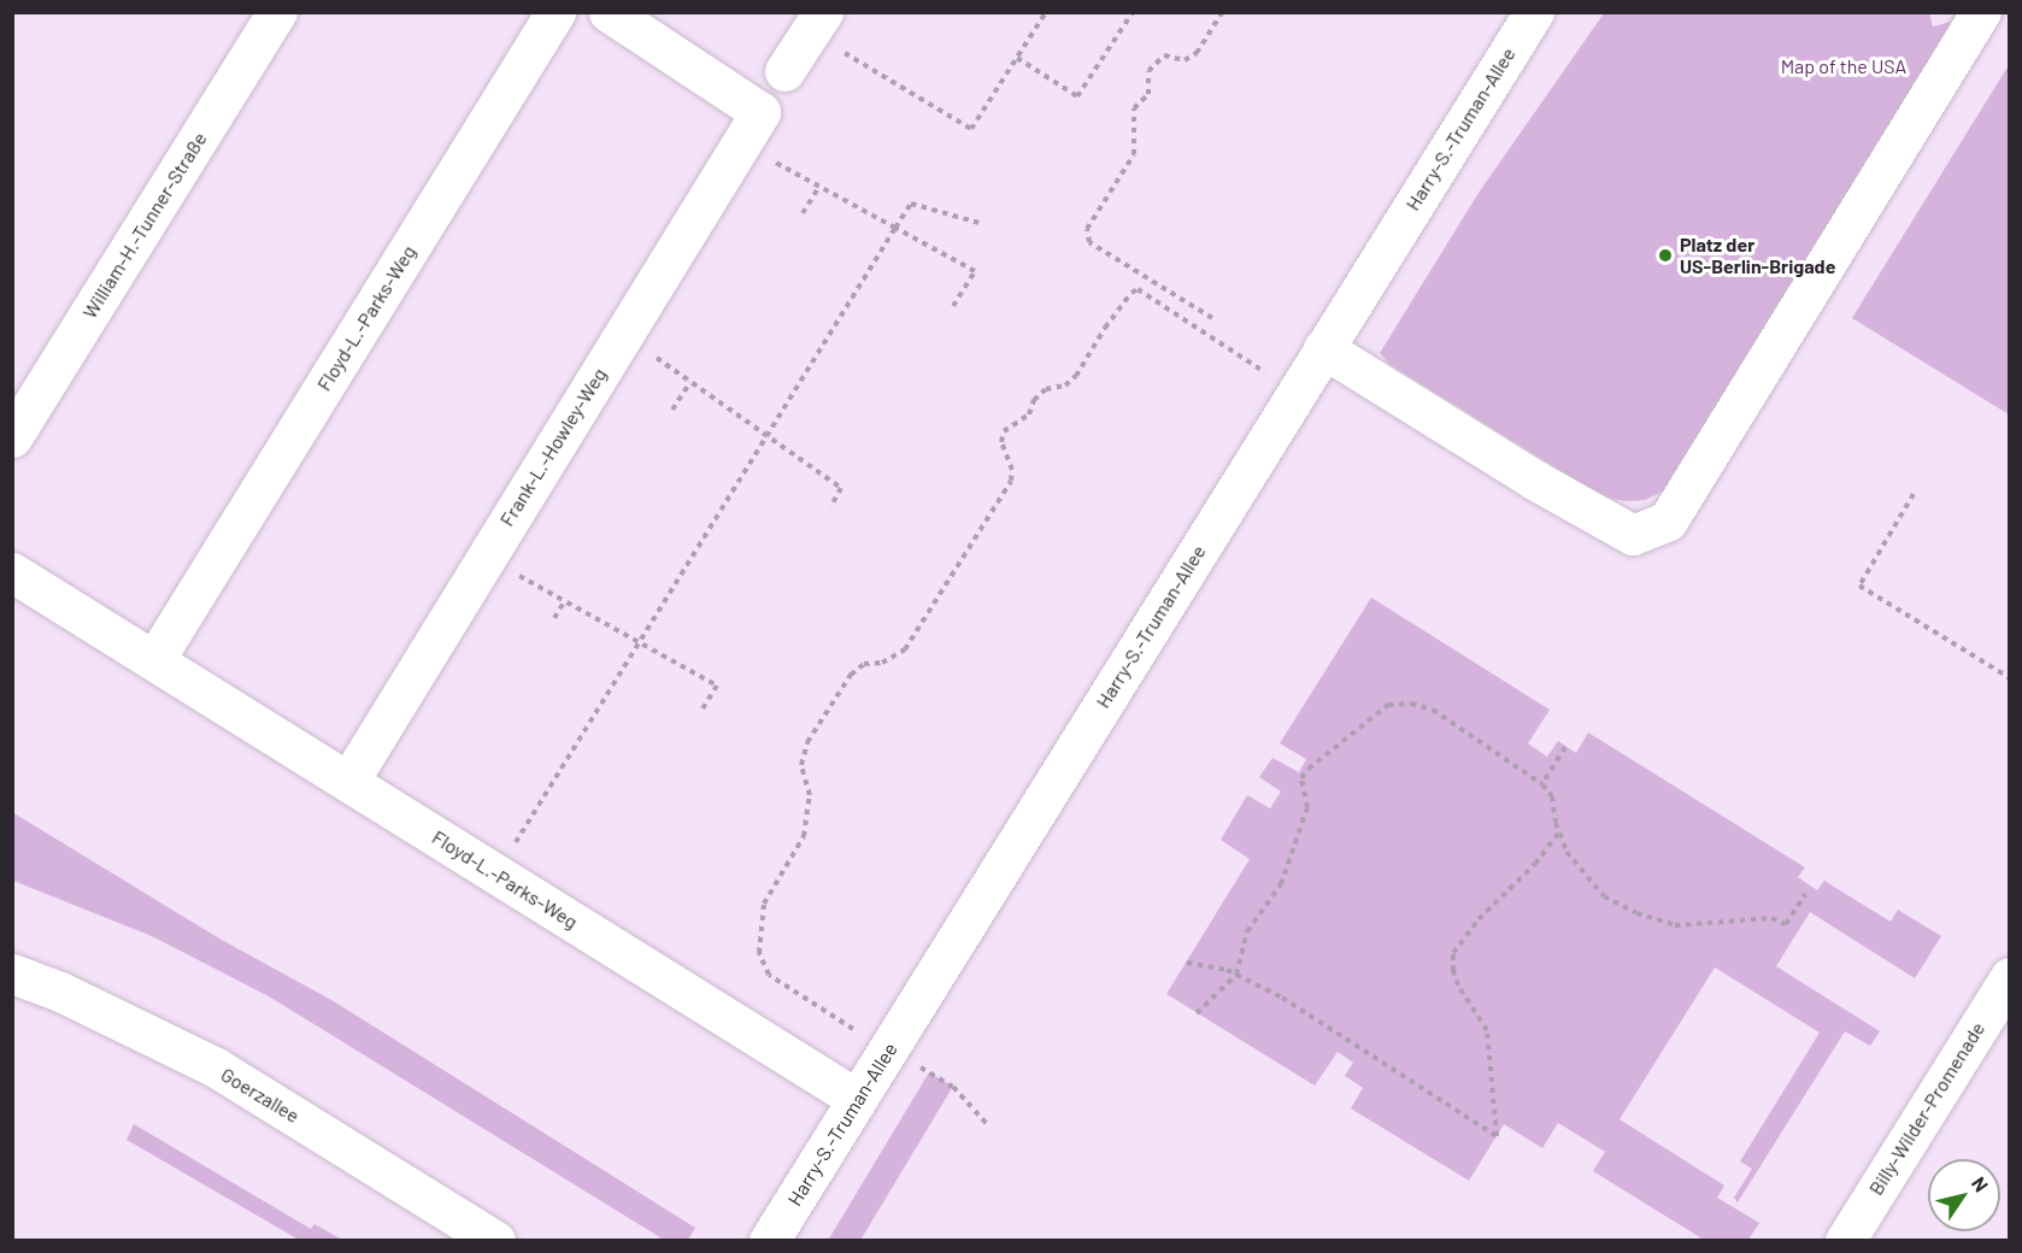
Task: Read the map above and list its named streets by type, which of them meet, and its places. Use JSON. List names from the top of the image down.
{
  "streets": {
    "street": [
      "Harry-S.-Truman-Allee",
      "William-H.-Tunner-Straße",
      "Floyd-L.-Parks-Weg",
      "Frank-L.-Howley-Weg",
      "Goerzallee",
      "Billy-Wilder-Promenade"
    ]
  },
  "crossings": [
    ["Harry-S.-Truman-Allee", "Floyd-L.-Parks-Weg"],
    ["Floyd-L.-Parks-Weg", "Frank-L.-Howley-Weg"]
  ],
  "parks": ["Map of the USA"],
  "places": ["Platz der US-Berlin-Brigade"],
  "north": "top right"
}
